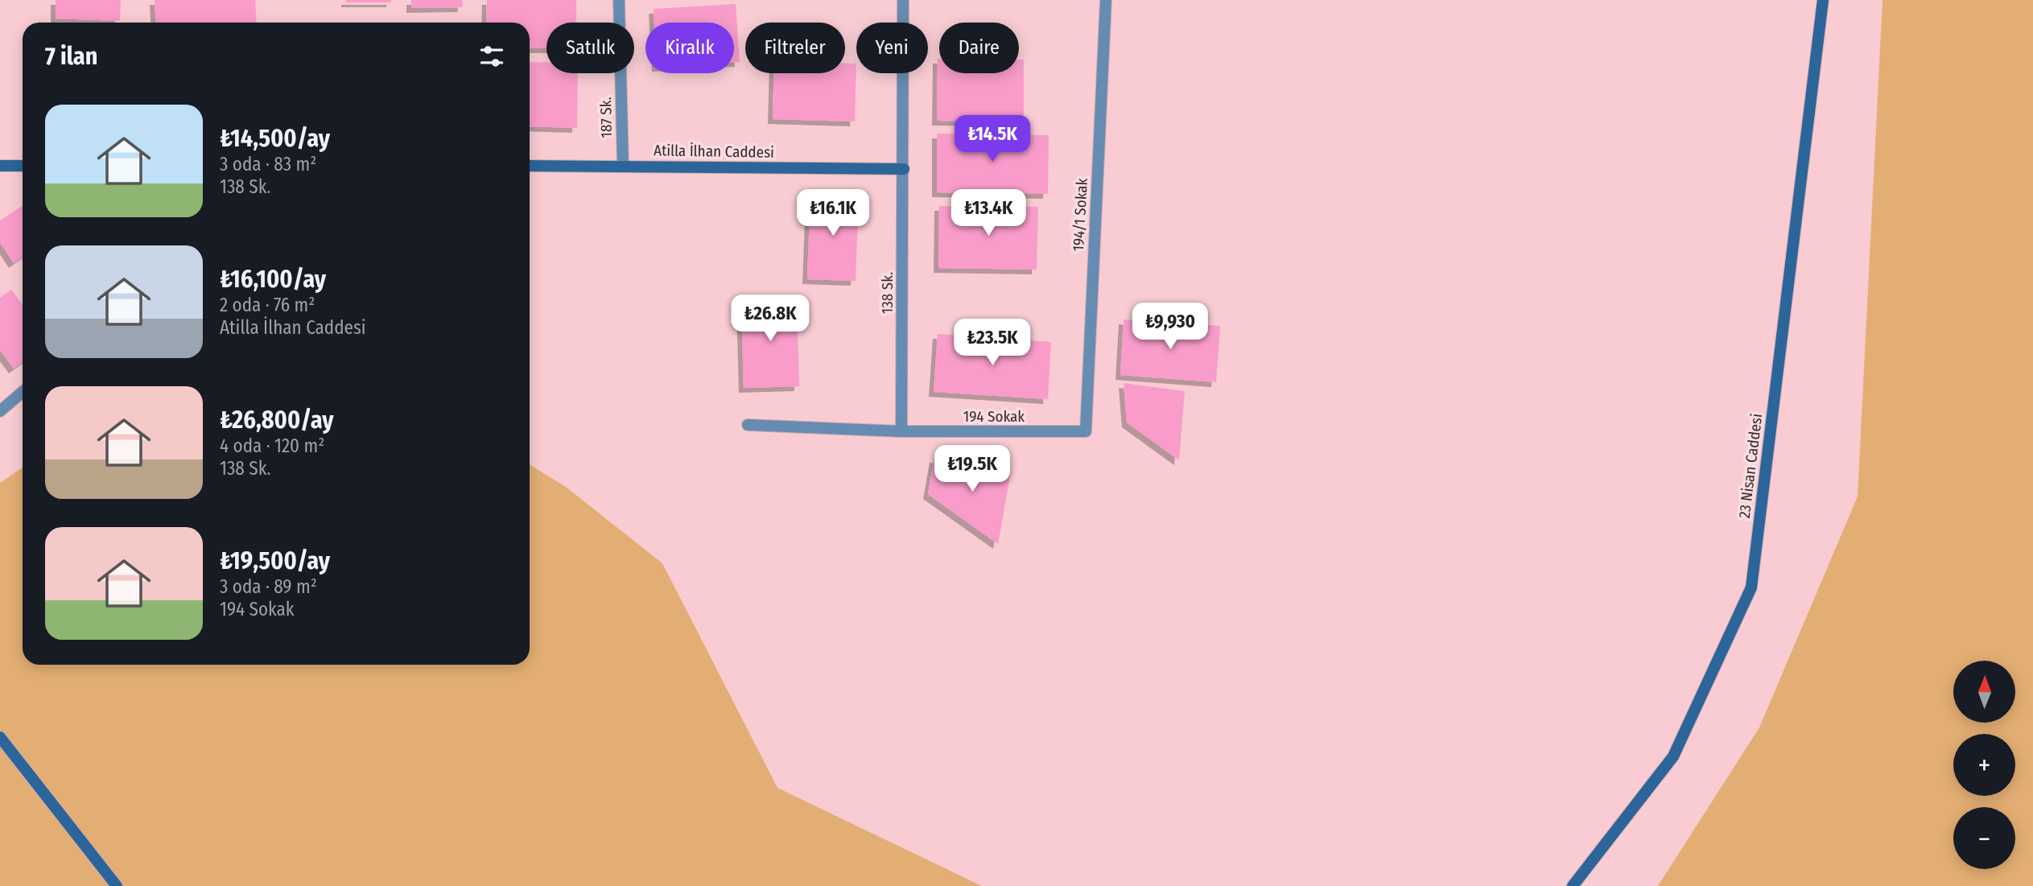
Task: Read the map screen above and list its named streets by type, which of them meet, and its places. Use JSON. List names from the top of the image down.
{
  "streets": {
    "street": [
      "187 Sk.",
      "Atilla İlhan Caddesi",
      "194/1 Sokak",
      "138 Sk.",
      "194 Sokak",
      "23 Nisan Caddesi"
    ]
  },
  "crossings": [
    ["187 Sk.", "Atilla İlhan Caddesi"],
    ["Atilla İlhan Caddesi", "138 Sk."],
    ["194/1 Sokak", "194 Sokak"],
    ["138 Sk.", "194 Sokak"]
  ],
  "north": "top",
  "page": {
    "chip": [
      "Satılık",
      "Kiralık",
      "Filtreler",
      "Yeni",
      "Daire"
    ],
    "heading": "7 ilan",
    "list": [
      {
        "name": "₺14,500/ay",
        "note": "3 oda · 83 m² · 138 Sk."
      },
      {
        "name": "₺16,100/ay",
        "note": "2 oda · 76 m² · Atilla İlhan Caddesi"
      },
      {
        "name": "₺26,800/ay",
        "note": "4 oda · 120 m² · 138 Sk."
      },
      {
        "name": "₺19,500/ay",
        "note": "3 oda · 89 m² · 194 Sokak"
      }
    ],
    "price": [
      "₺14.5K",
      "₺16.1K",
      "₺13.4K",
      "₺26.8K",
      "₺9,930",
      "₺23.5K",
      "₺19.5K"
    ],
    "map_buttons": ["+", "−"]
  }
}
